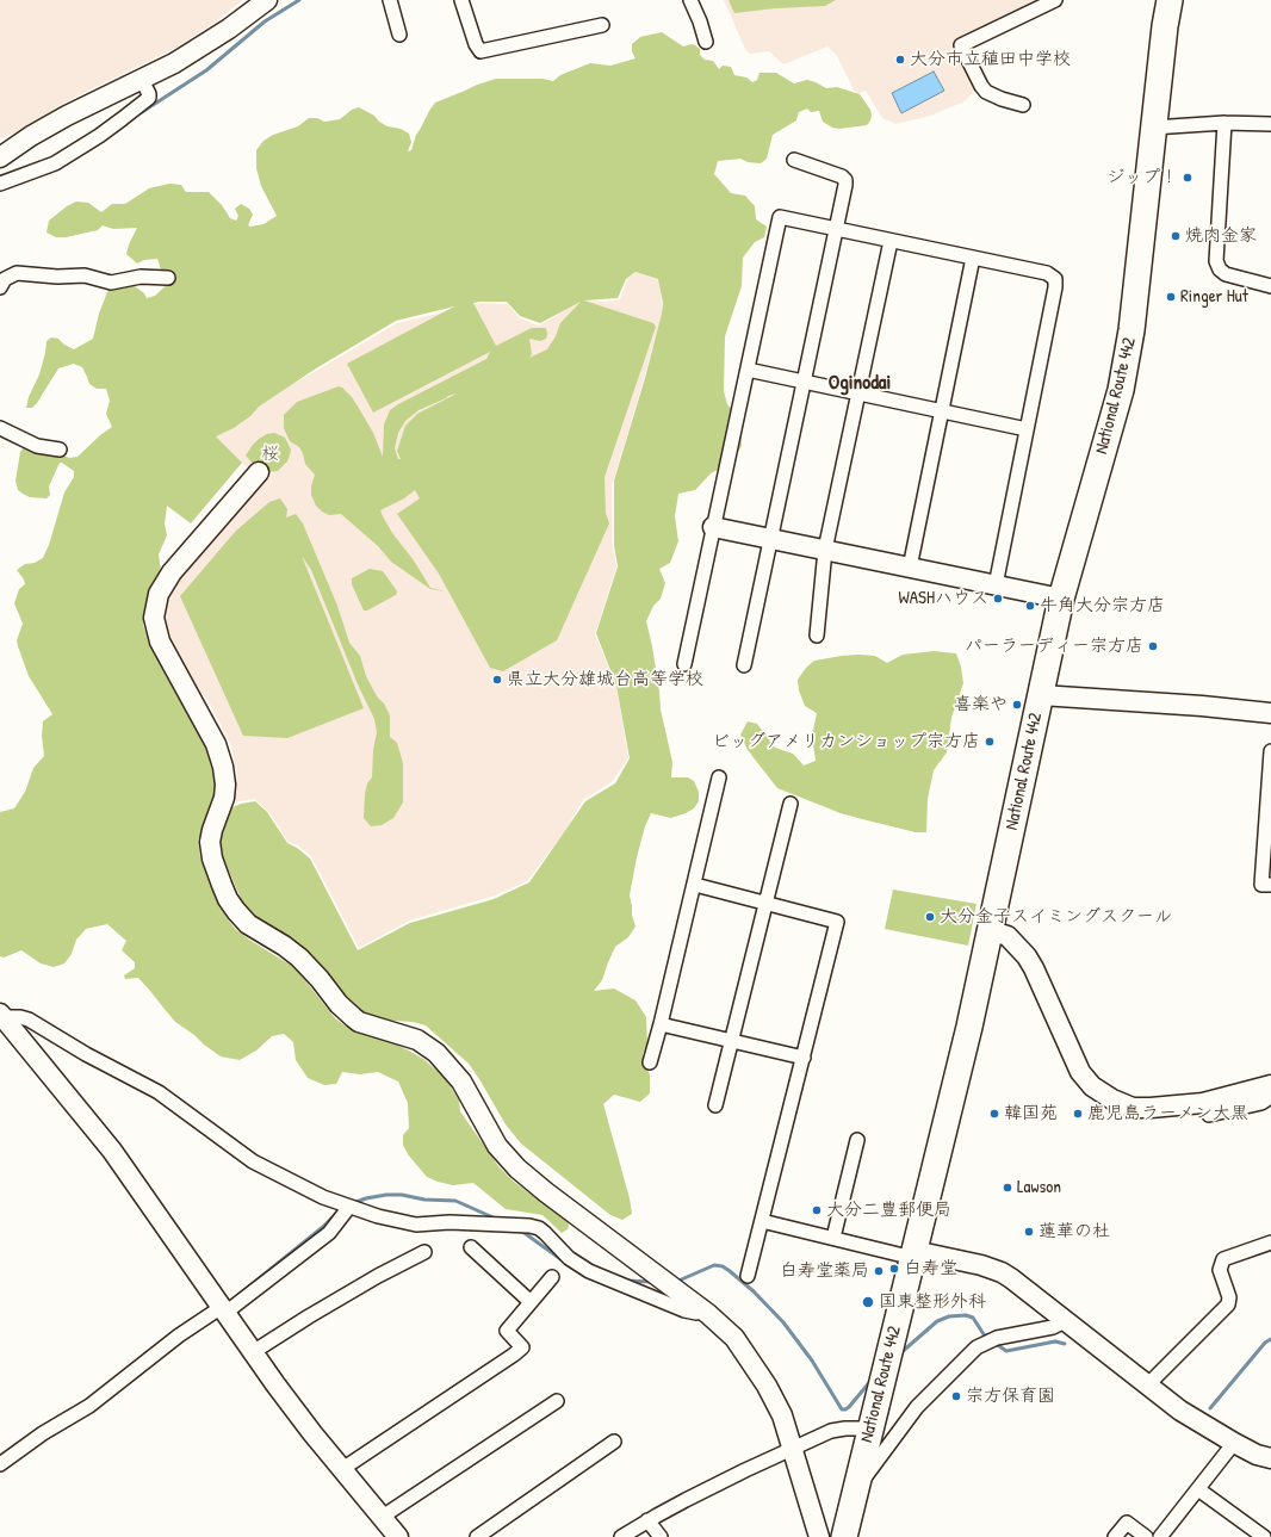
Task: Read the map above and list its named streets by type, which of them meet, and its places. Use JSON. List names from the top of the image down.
{
  "streets": {
    "highway": ["National Route 442"]
  },
  "districts": ["Oginodai"],
  "parks": ["桜"],
  "places": [
    "大分市立稙田中学校",
    "ジップ！",
    "焼肉金家",
    "Ringer Hut",
    "WASHハウス",
    "牛角大分宗方店",
    "パーラーディー宗方店",
    "県立大分雄城台高等学校",
    "喜楽や",
    "ビッグアメリカンショップ宗方店",
    "大分金子スイミングスクール",
    "韓国苑",
    "鹿児島ラーメン大黒",
    "Lawson",
    "大分二豊郵便局",
    "蓮華の杜",
    "白寿堂",
    "白寿堂薬局",
    "国東整形外科",
    "宗方保育園"
  ]
}
